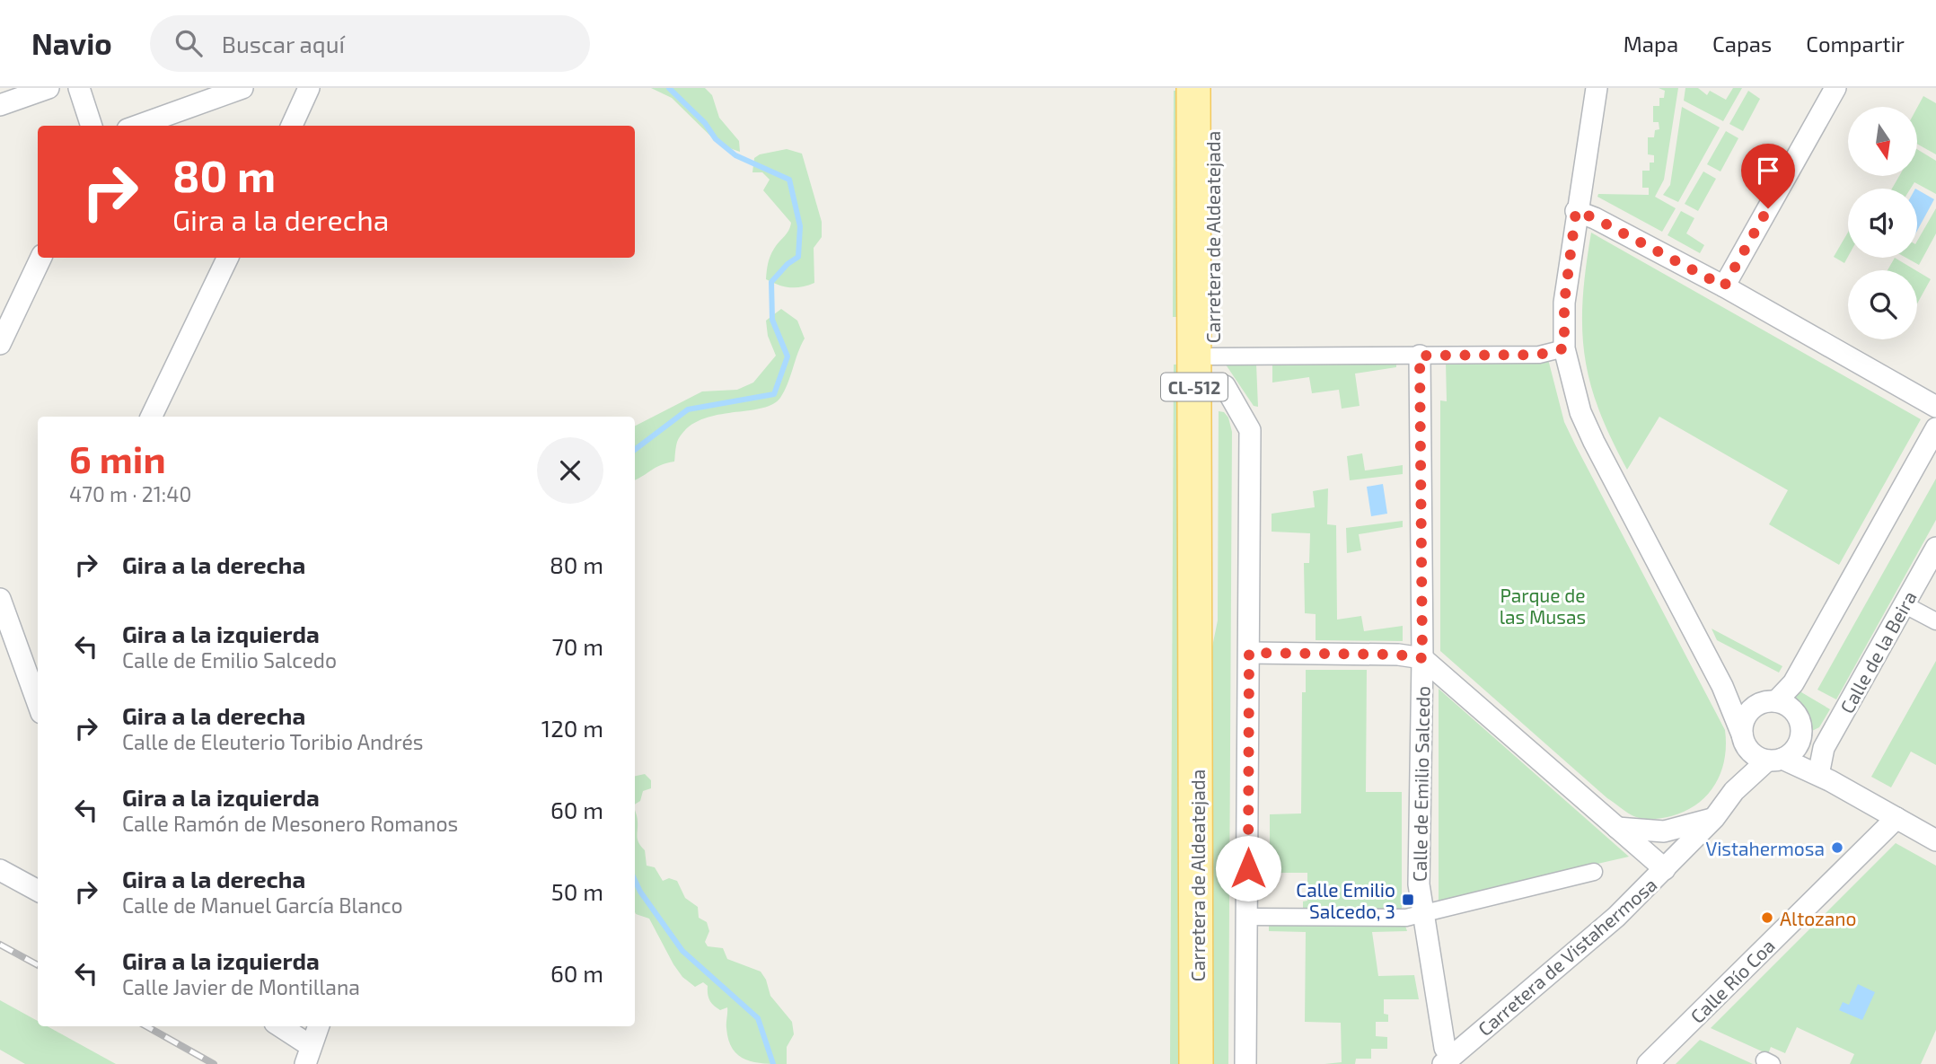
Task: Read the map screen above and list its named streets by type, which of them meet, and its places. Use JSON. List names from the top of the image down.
{
  "streets": {
    "main road": ["Carretera de Aldeatejada", "CL-512"],
    "street": [
      "Calle de la Beira",
      "Calle de Emilio Salcedo",
      "Carretera de Vistahermosa",
      "Calle Río Coa"
    ]
  },
  "crossings": [
    ["Calle de la Beira", "Carretera de Vistahermosa"],
    ["Calle de Emilio Salcedo", "Carretera de Vistahermosa"]
  ],
  "parks": ["Parque de las Musas"],
  "places": {
    "other": ["Vistahermosa", "Altozano"],
    "transit": ["Calle Emilio Salcedo, 3"]
  },
  "north": "bottom",
  "page": {
    "header": "Navio",
    "search": "Buscar aquí",
    "nav": ["Mapa", "Capas", "Compartir"],
    "turn": ["80 m", "Gira a la derecha"],
    "heading": ["6 min", "470 m · 21:40"],
    "list": [
      {
        "name": "Gira a la derecha",
        "value": "80 m"
      },
      {
        "name": "Gira a la izquierda",
        "note": "Calle de Emilio Salcedo",
        "value": "70 m"
      },
      {
        "name": "Gira a la derecha",
        "note": "Calle de Eleuterio Toribio Andrés",
        "value": "120 m"
      },
      {
        "name": "Gira a la izquierda",
        "note": "Calle Ramón de Mesonero Romanos",
        "value": "60 m"
      },
      {
        "name": "Gira a la derecha",
        "note": "Calle de Manuel García Blanco",
        "value": "50 m"
      },
      {
        "name": "Gira a la izquierda",
        "note": "Calle Javier de Montillana",
        "value": "60 m"
      }
    ]
  }
}
